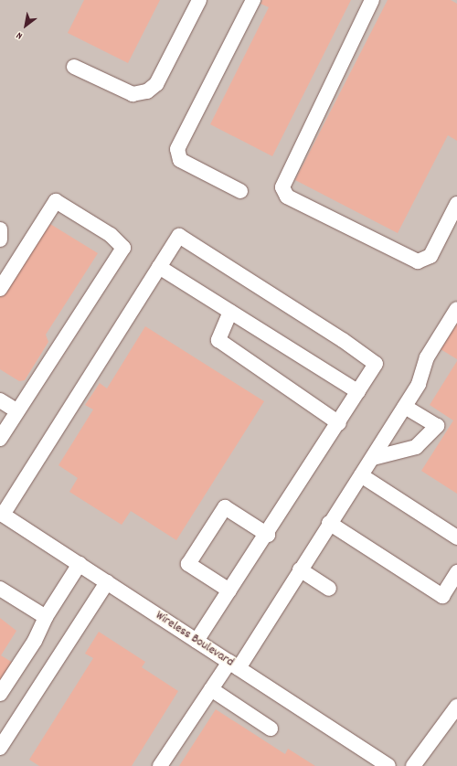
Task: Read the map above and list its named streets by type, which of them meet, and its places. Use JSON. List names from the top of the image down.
{
  "streets": {
    "street": ["Wireless Boulevard"]
  },
  "north": "bottom left"
}
